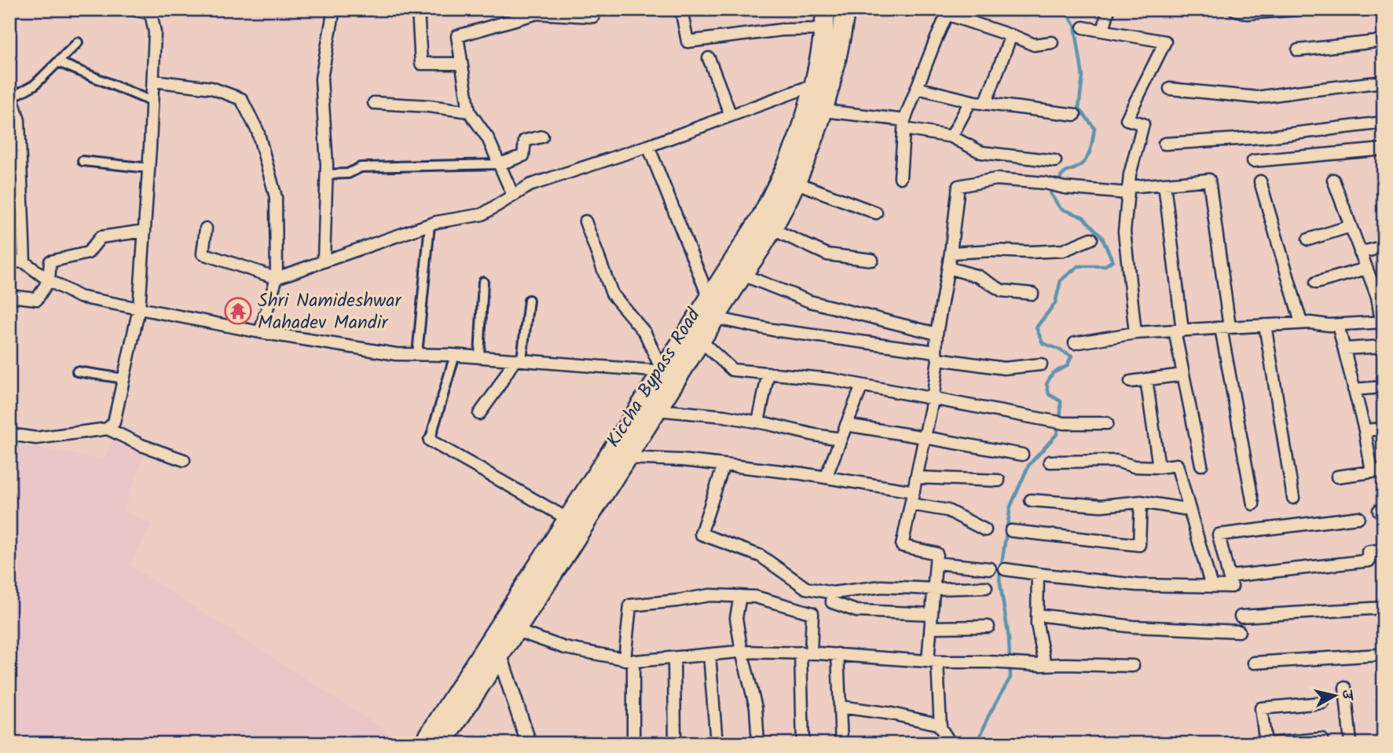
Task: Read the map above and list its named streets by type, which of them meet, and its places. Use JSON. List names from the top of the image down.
{
  "streets": {
    "main road": ["Kiccha Bypass Road"]
  },
  "places": {
    "temple": ["Shri Namideshwar Mahadev Mandir"]
  },
  "north": "right"
}
